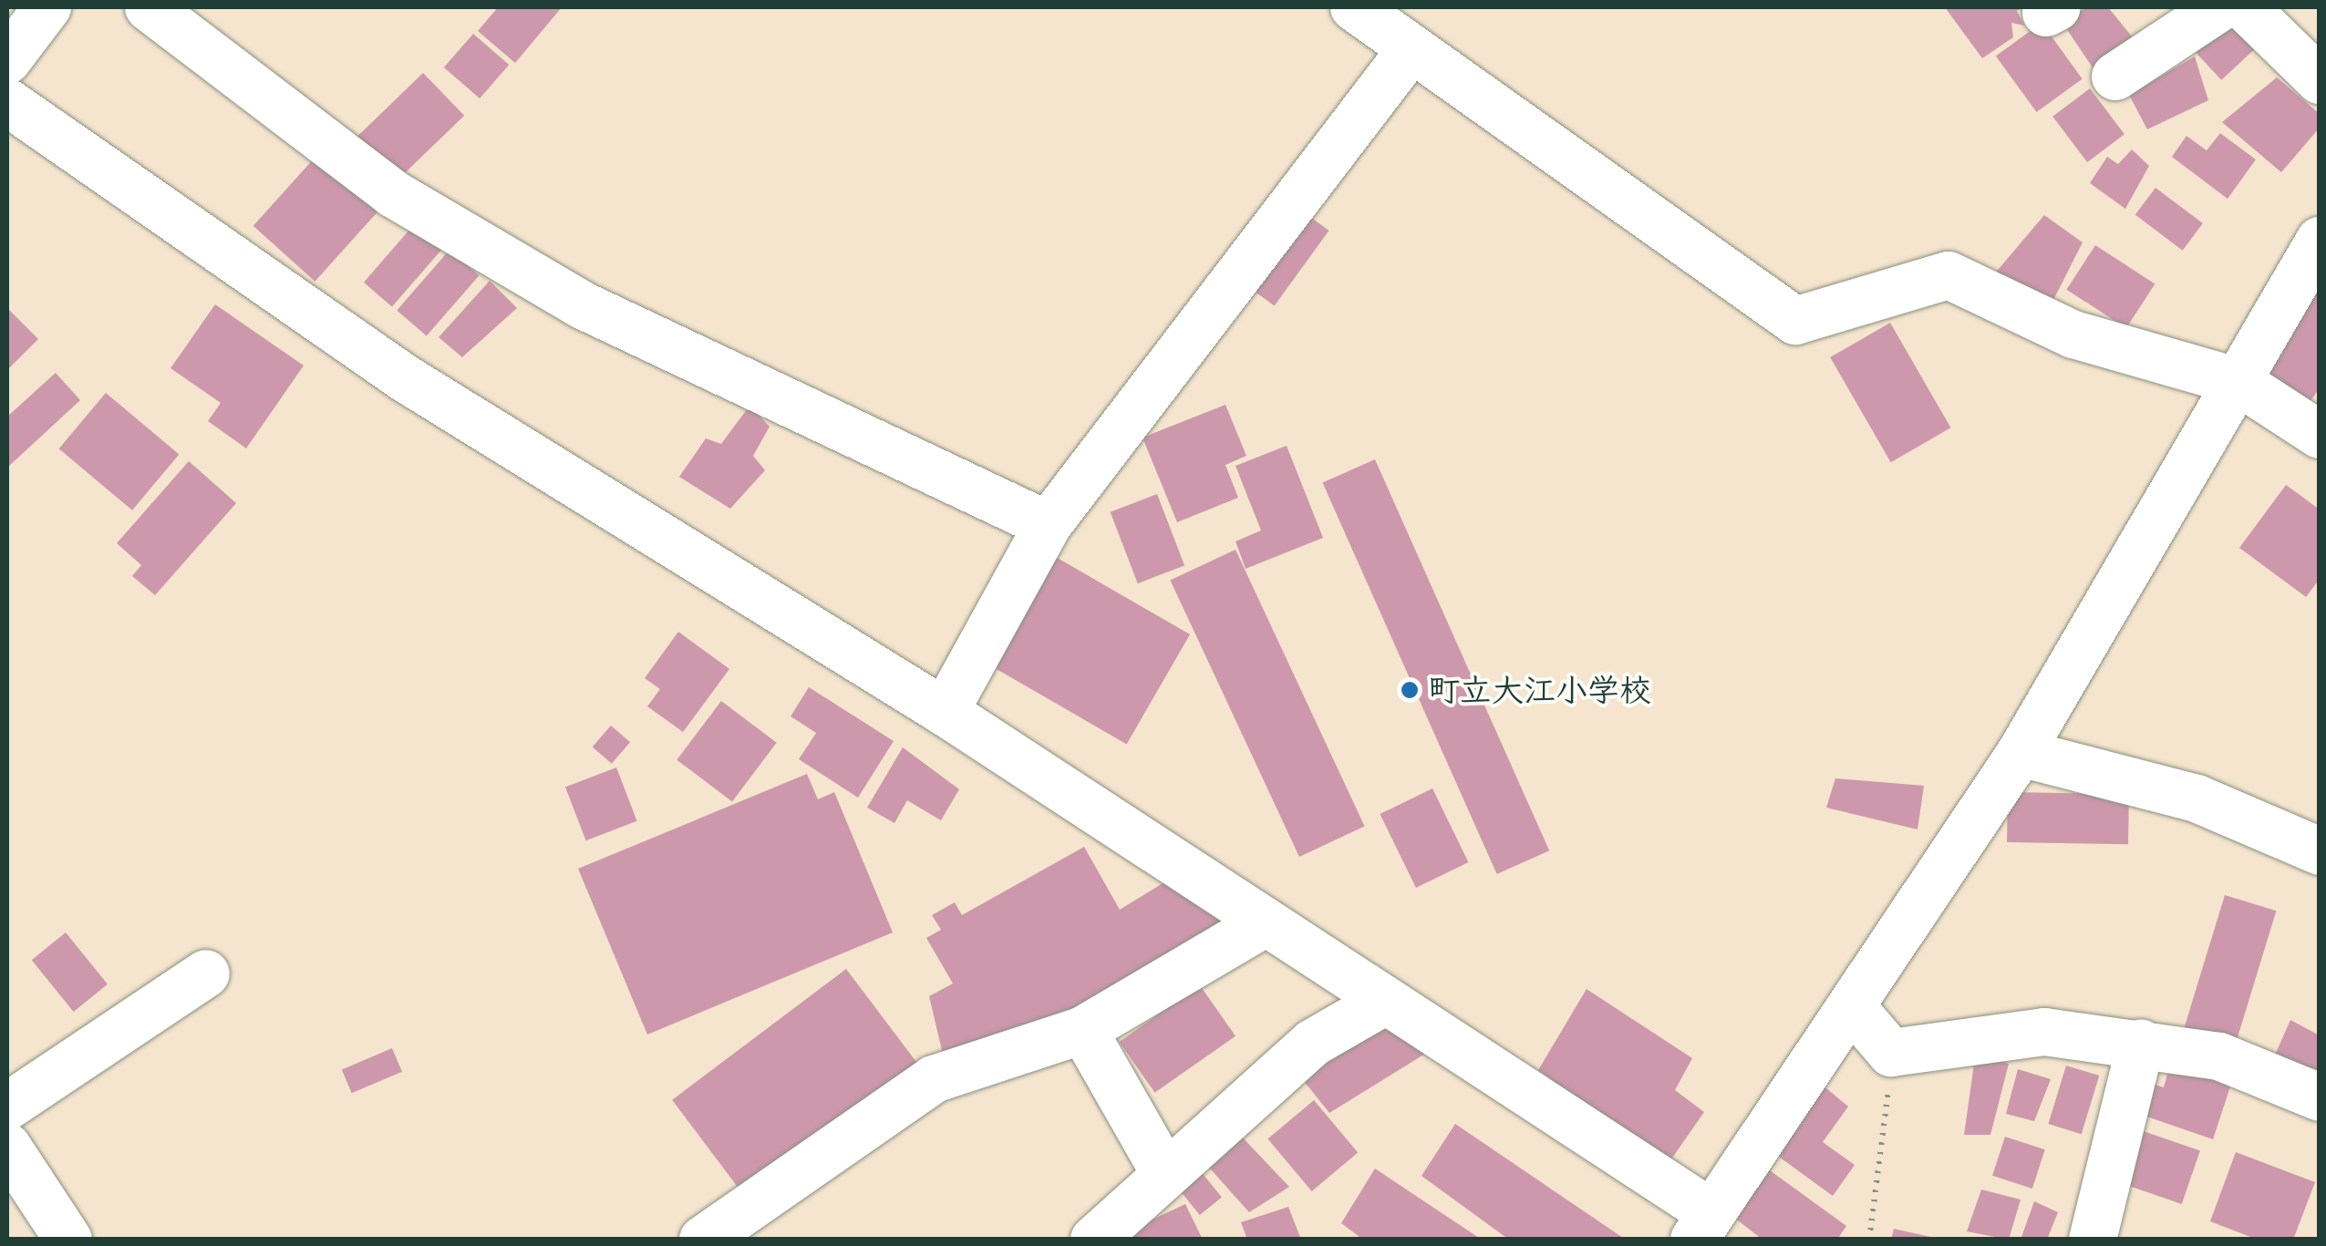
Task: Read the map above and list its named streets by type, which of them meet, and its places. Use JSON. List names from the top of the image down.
{
  "places": ["町立大江小学校"]
}
